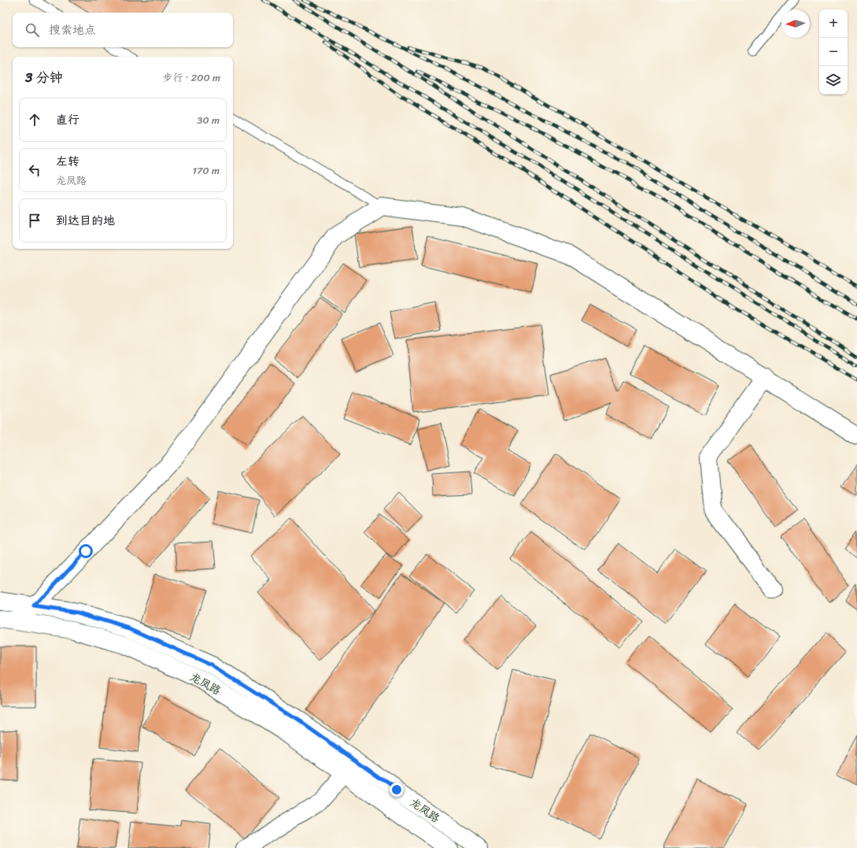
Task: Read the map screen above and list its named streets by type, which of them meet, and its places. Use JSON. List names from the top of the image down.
{
  "streets": {
    "street": ["龙凤路"]
  },
  "north": "left",
  "page": {
    "map_buttons": ["+", "−"],
    "search": "搜索地点",
    "heading": ["3 分钟", "步行 · 200 m"],
    "list": [
      ["直行", "30 m"],
      ["左转", "龙凤路", "170 m"],
      "到达目的地"
    ]
  }
}
